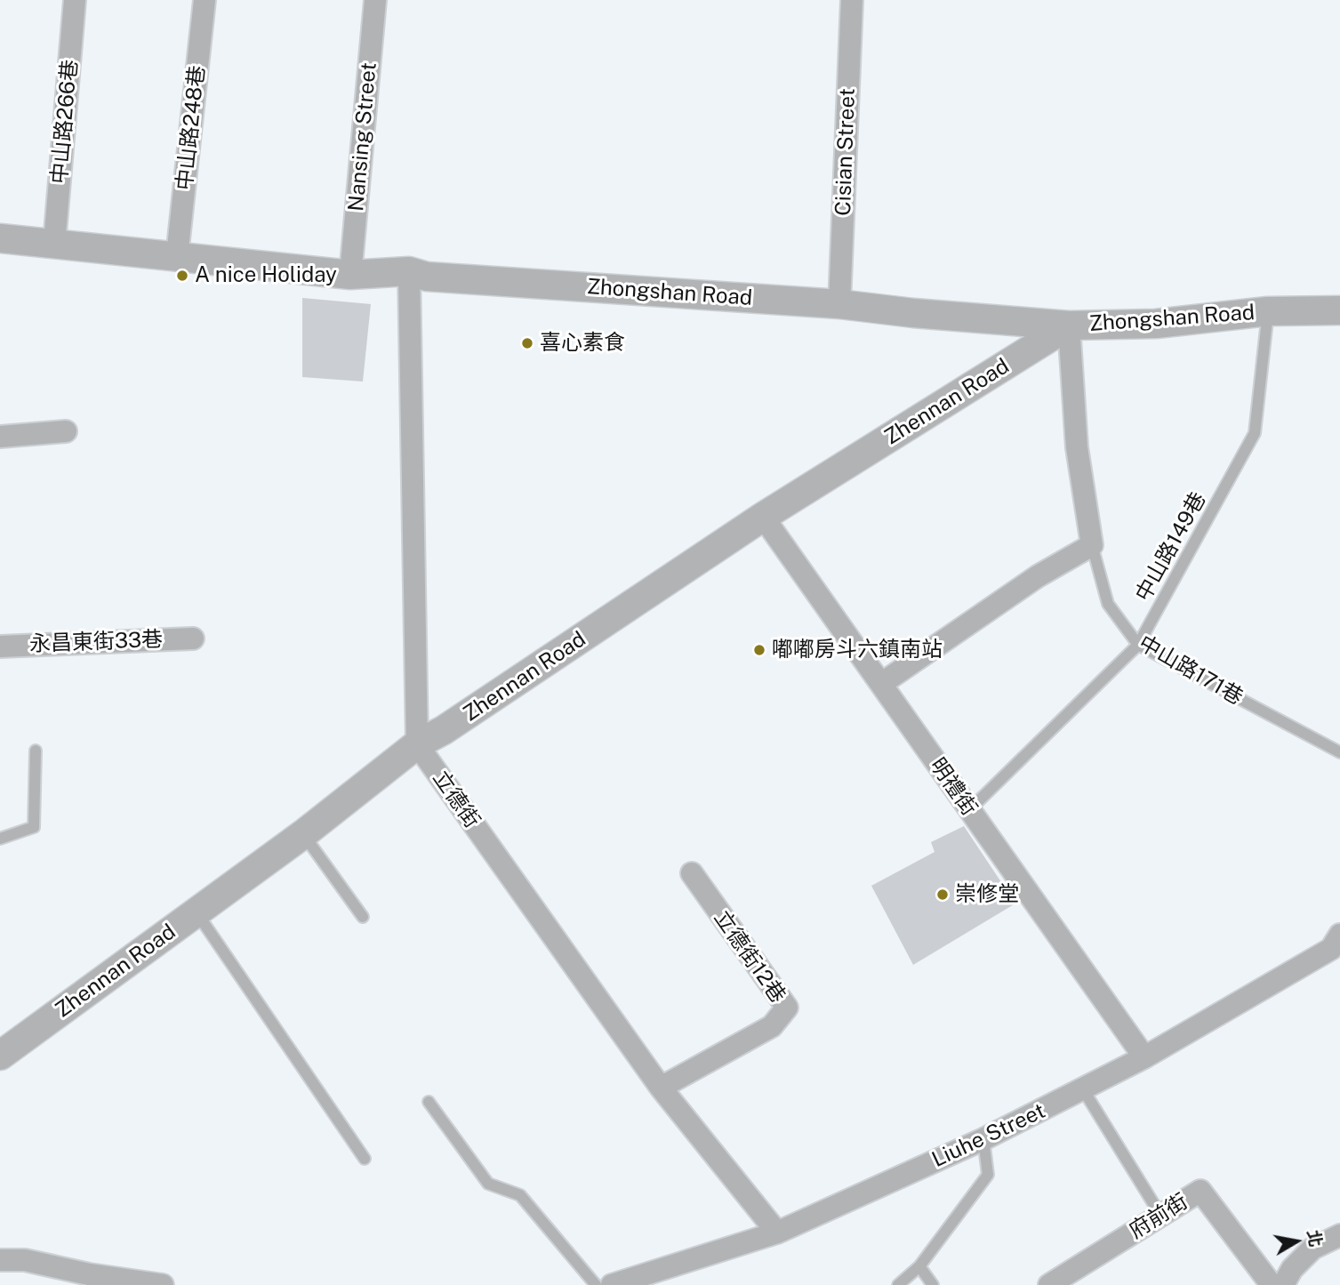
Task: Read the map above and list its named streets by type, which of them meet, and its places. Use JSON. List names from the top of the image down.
{
  "streets": {
    "street": [
      "中山路266巷",
      "中山路248巷",
      "Nansing Street",
      "Cisian Street",
      "Zhongshan Road",
      "Zhennan Road",
      "永昌東街33巷",
      "中山路171巷",
      "明禮街",
      "立德街",
      "立德街12巷",
      "Liuhe Street",
      "府前街"
    ],
    "lane": ["中山路149巷"]
  },
  "crossings": [
    ["中山路266巷", "Zhongshan Road"],
    ["中山路248巷", "Zhongshan Road"],
    ["Nansing Street", "Zhongshan Road"],
    ["Cisian Street", "Zhongshan Road"],
    ["Zhongshan Road", "Zhennan Road"],
    ["Zhongshan Road", "中山路149巷"],
    ["Zhongshan Road", "中山路171巷"],
    ["Zhennan Road", "中山路171巷"],
    ["Zhennan Road", "明禮街"],
    ["Zhennan Road", "立德街"],
    ["中山路149巷", "中山路171巷"],
    ["中山路149巷", "明禮街"],
    ["明禮街", "Liuhe Street"],
    ["立德街", "立德街12巷"],
    ["立德街", "Liuhe Street"]
  ],
  "places": [
    "A nice Holiday",
    "喜心素食",
    "嘟嘟房斗六鎮南站",
    "崇修堂"
  ],
  "north": "right"
}
